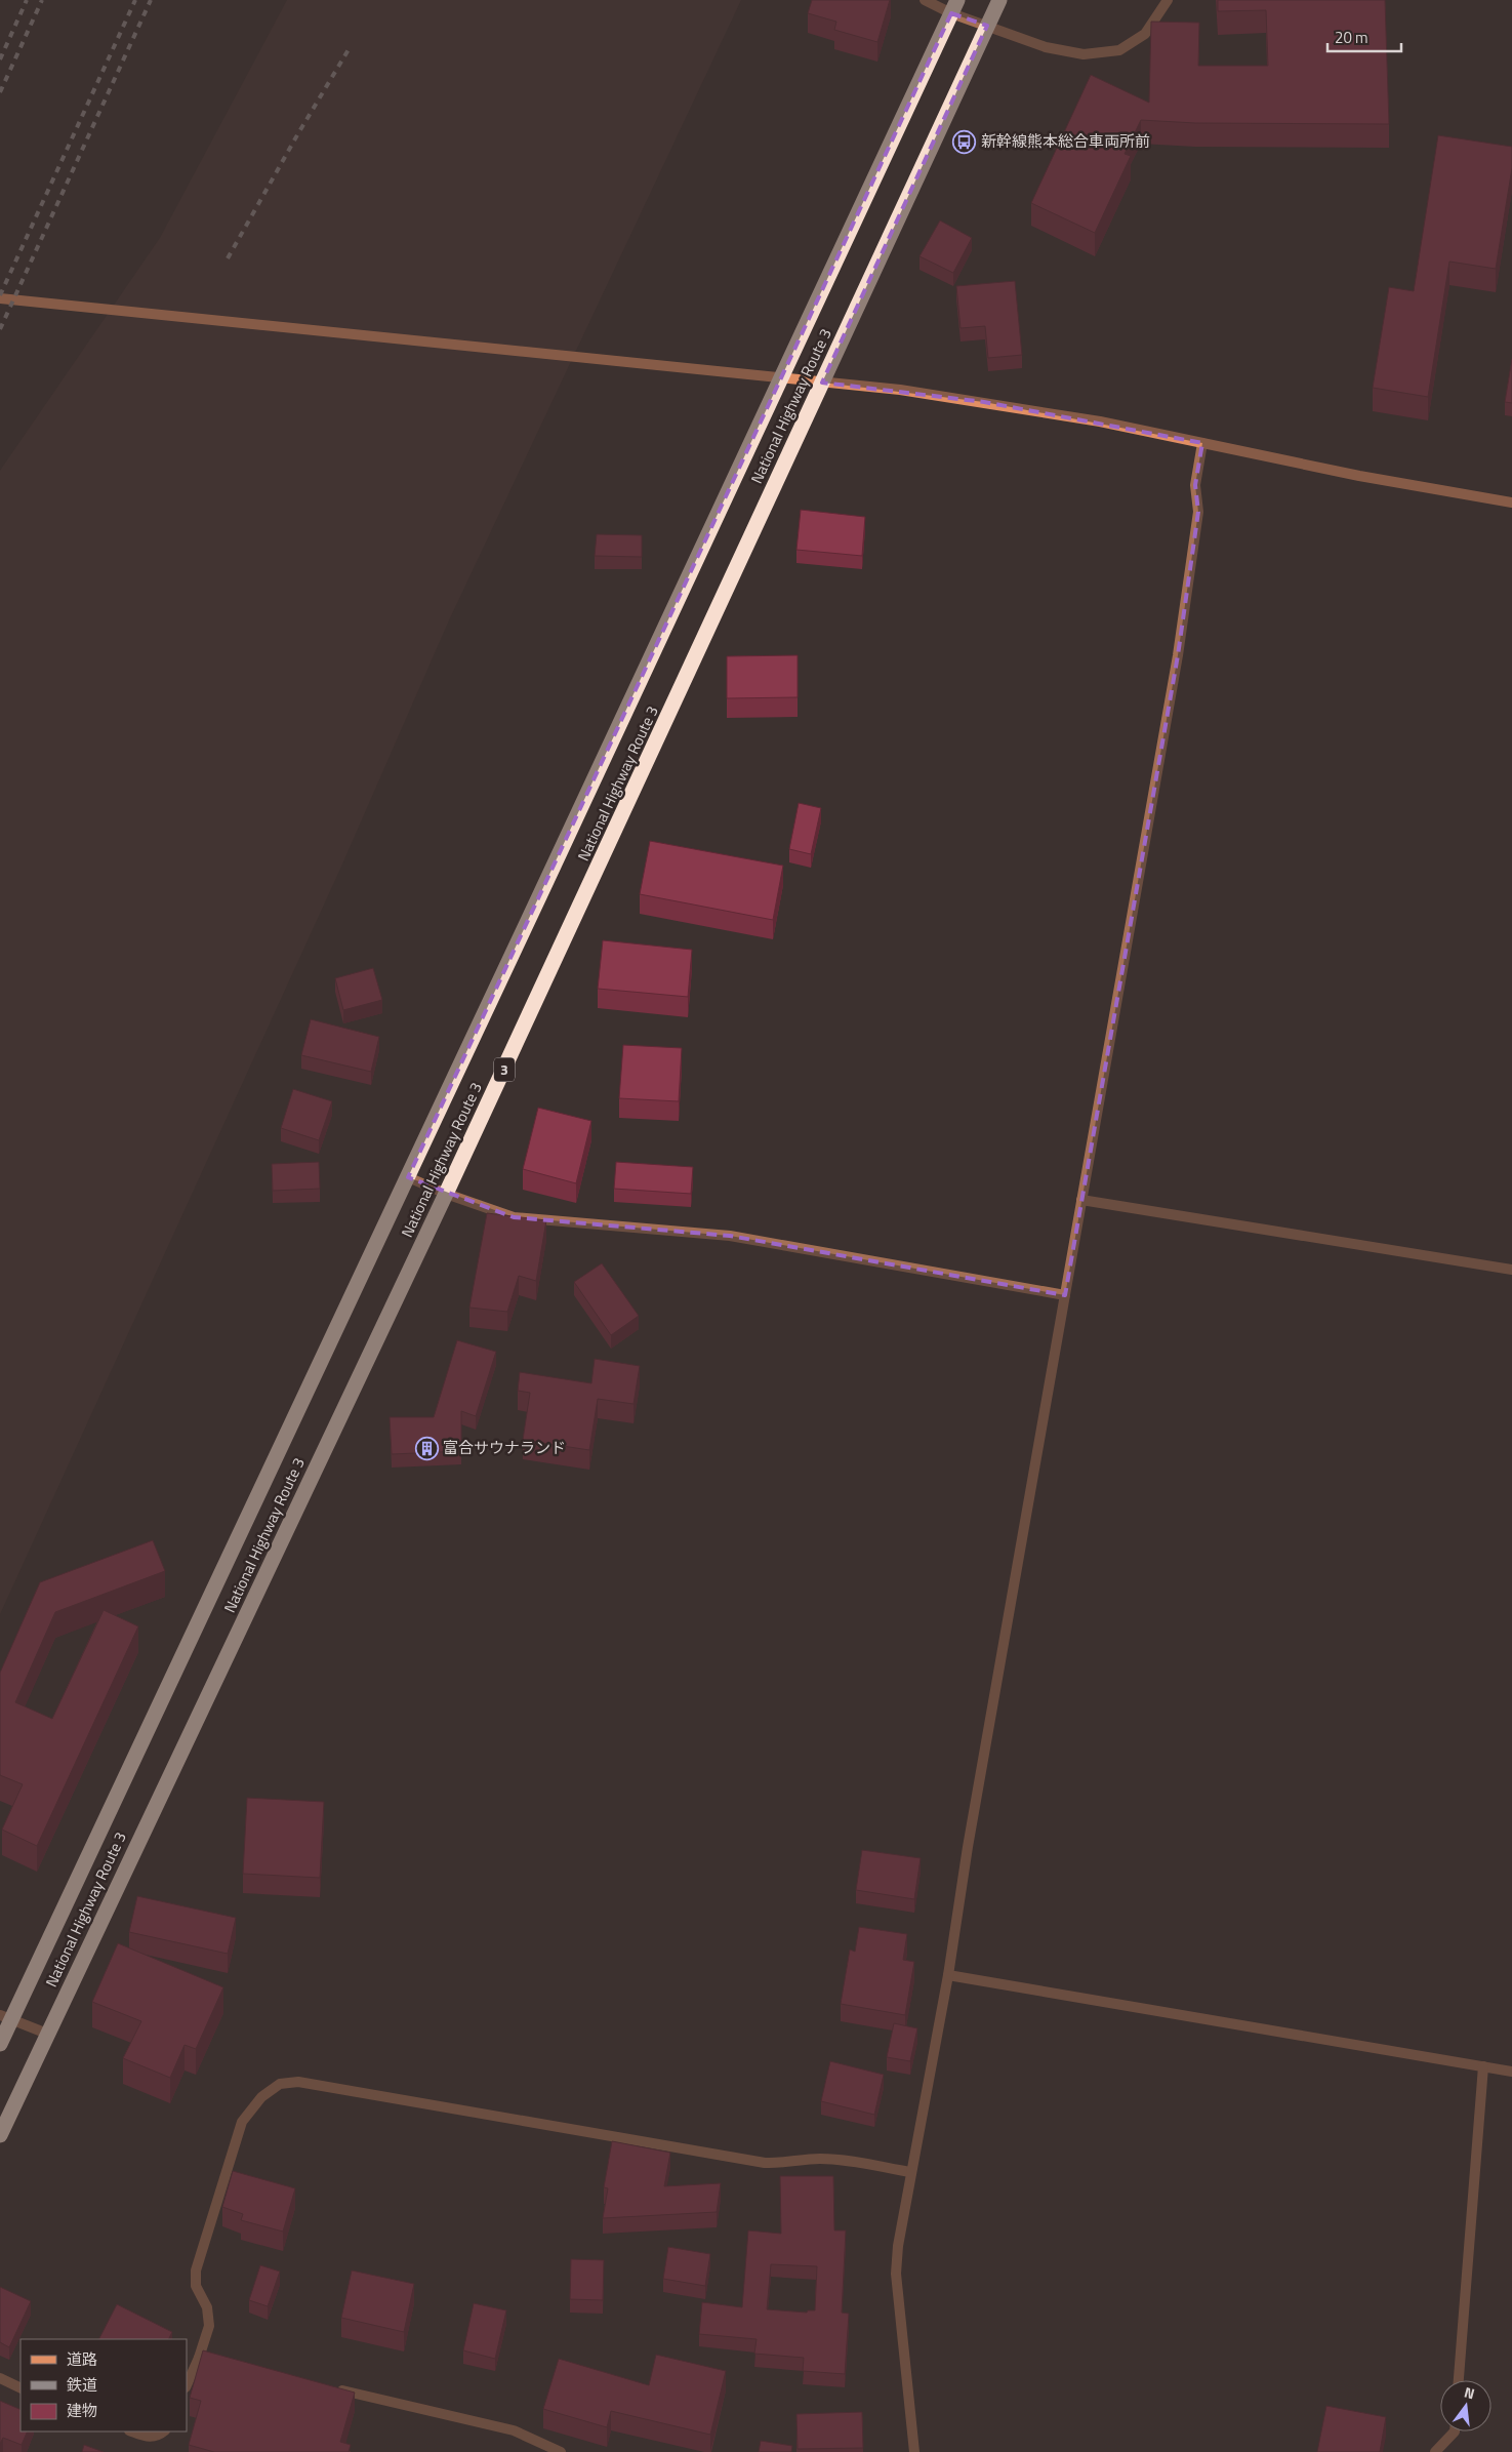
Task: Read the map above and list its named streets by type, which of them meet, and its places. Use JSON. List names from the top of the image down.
{
  "streets": {
    "highway": ["National Highway Route 3", "3"]
  },
  "places": {
    "bus stop": ["新幹線熊本総合車両所前"],
    "building": ["富合サウナランド"]
  },
  "legend": ["道路", "鉄道", "建物"],
  "scale_bar": "20 m",
  "north": "top"
}
